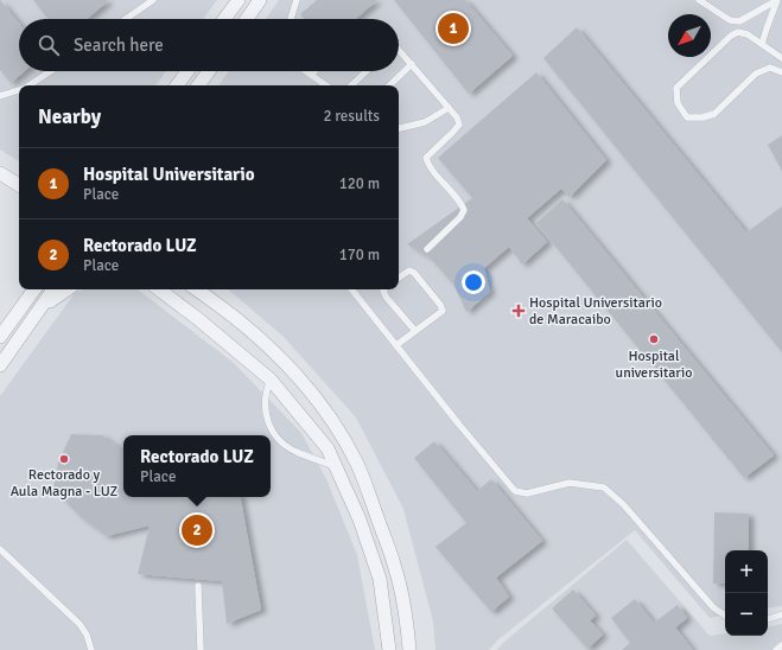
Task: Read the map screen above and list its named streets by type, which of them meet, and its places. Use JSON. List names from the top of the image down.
{
  "places": {
    "health": ["Hospital Universitario de Maracaibo"],
    "other": ["Hospital universitario", "Rectorado y Aula Magna - LUZ"]
  },
  "north": "bottom left",
  "page": {
    "pins": ["1", "2"],
    "search": "Search here",
    "heading": ["Nearby", "2 results"],
    "list": [
      {
        "mark": "1",
        "name": "Hospital Universitario",
        "note": "Place",
        "value": "120 m"
      },
      {
        "mark": "2",
        "name": "Rectorado LUZ",
        "note": "Place",
        "value": "170 m"
      }
    ],
    "popup": ["Rectorado LUZ", "Place"],
    "map_buttons": ["+", "−"]
  }
}
